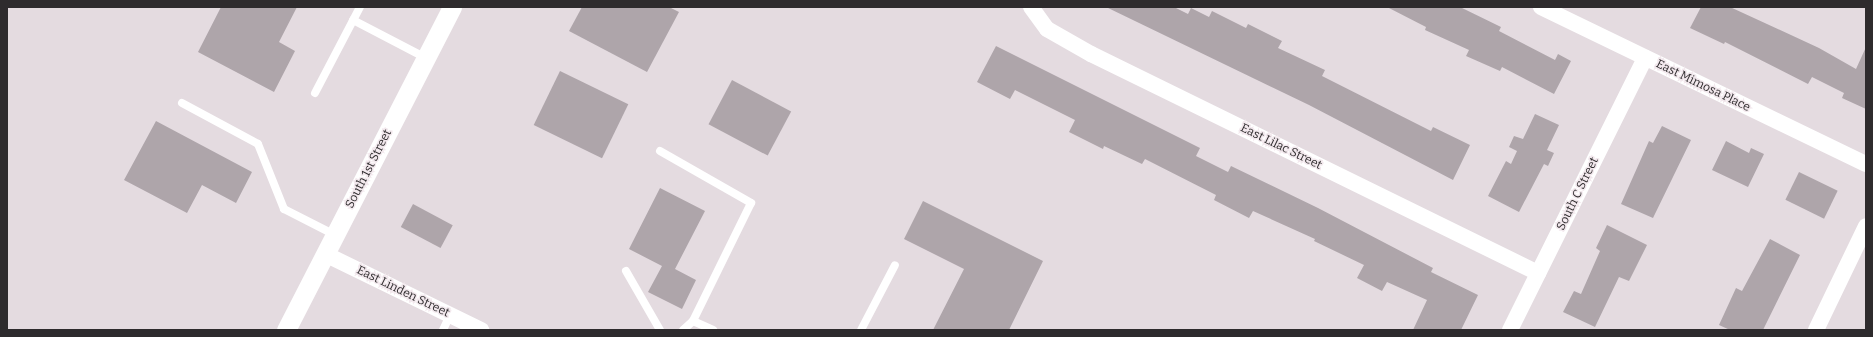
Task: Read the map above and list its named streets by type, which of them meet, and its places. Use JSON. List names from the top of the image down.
{
  "streets": {
    "street": [
      "East Mimosa Place",
      "East Lilac Street",
      "South 1st Street",
      "South C Street",
      "East Linden Street"
    ]
  },
  "crossings": [
    ["East Mimosa Place", "South C Street"],
    ["East Lilac Street", "South C Street"],
    ["South 1st Street", "East Linden Street"]
  ]
}
